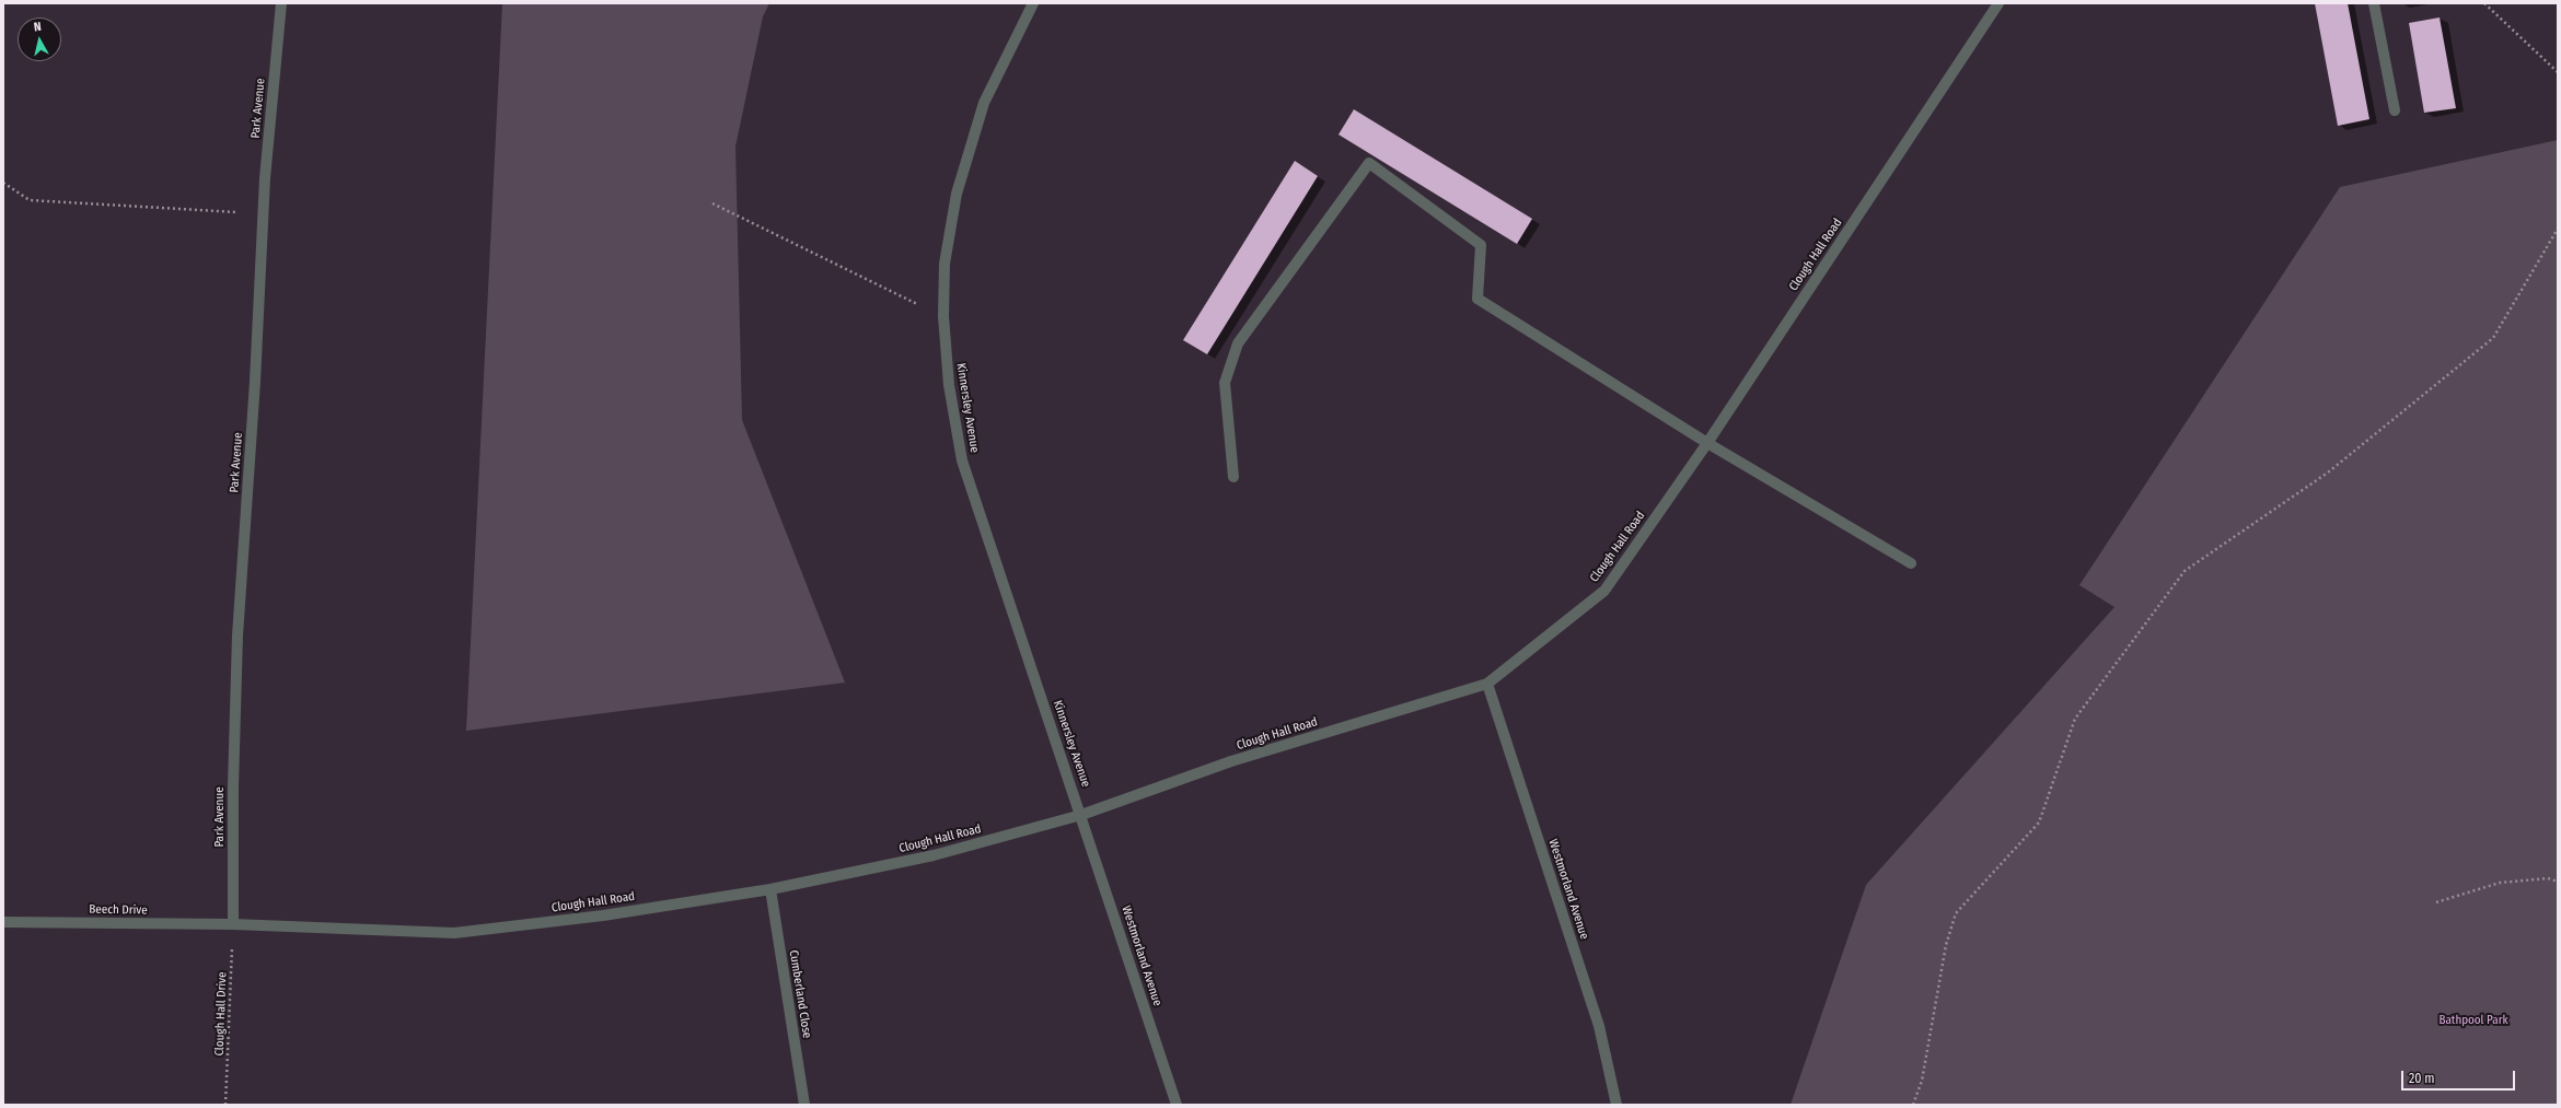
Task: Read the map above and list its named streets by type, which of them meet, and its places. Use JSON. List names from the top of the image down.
{
  "streets": {
    "street": [
      "Park Avenue",
      "Clough Hall Road",
      "Kinnersley Avenue",
      "Westmorland Avenue",
      "Beech Drive",
      "Cumberland Close"
    ],
    "path": ["Clough Hall Drive"]
  },
  "crossings": [
    ["Park Avenue", "Clough Hall Road"],
    ["Park Avenue", "Beech Drive"],
    ["Park Avenue", "Clough Hall Drive"],
    ["Clough Hall Road", "Kinnersley Avenue"],
    ["Clough Hall Road", "Westmorland Avenue"],
    ["Clough Hall Road", "Beech Drive"],
    ["Clough Hall Road", "Cumberland Close"],
    ["Clough Hall Road", "Clough Hall Drive"],
    ["Kinnersley Avenue", "Westmorland Avenue"],
    ["Beech Drive", "Clough Hall Drive"]
  ],
  "parks": ["Bathpool Park"],
  "scale_bar": "20 m",
  "north": "top"
}
